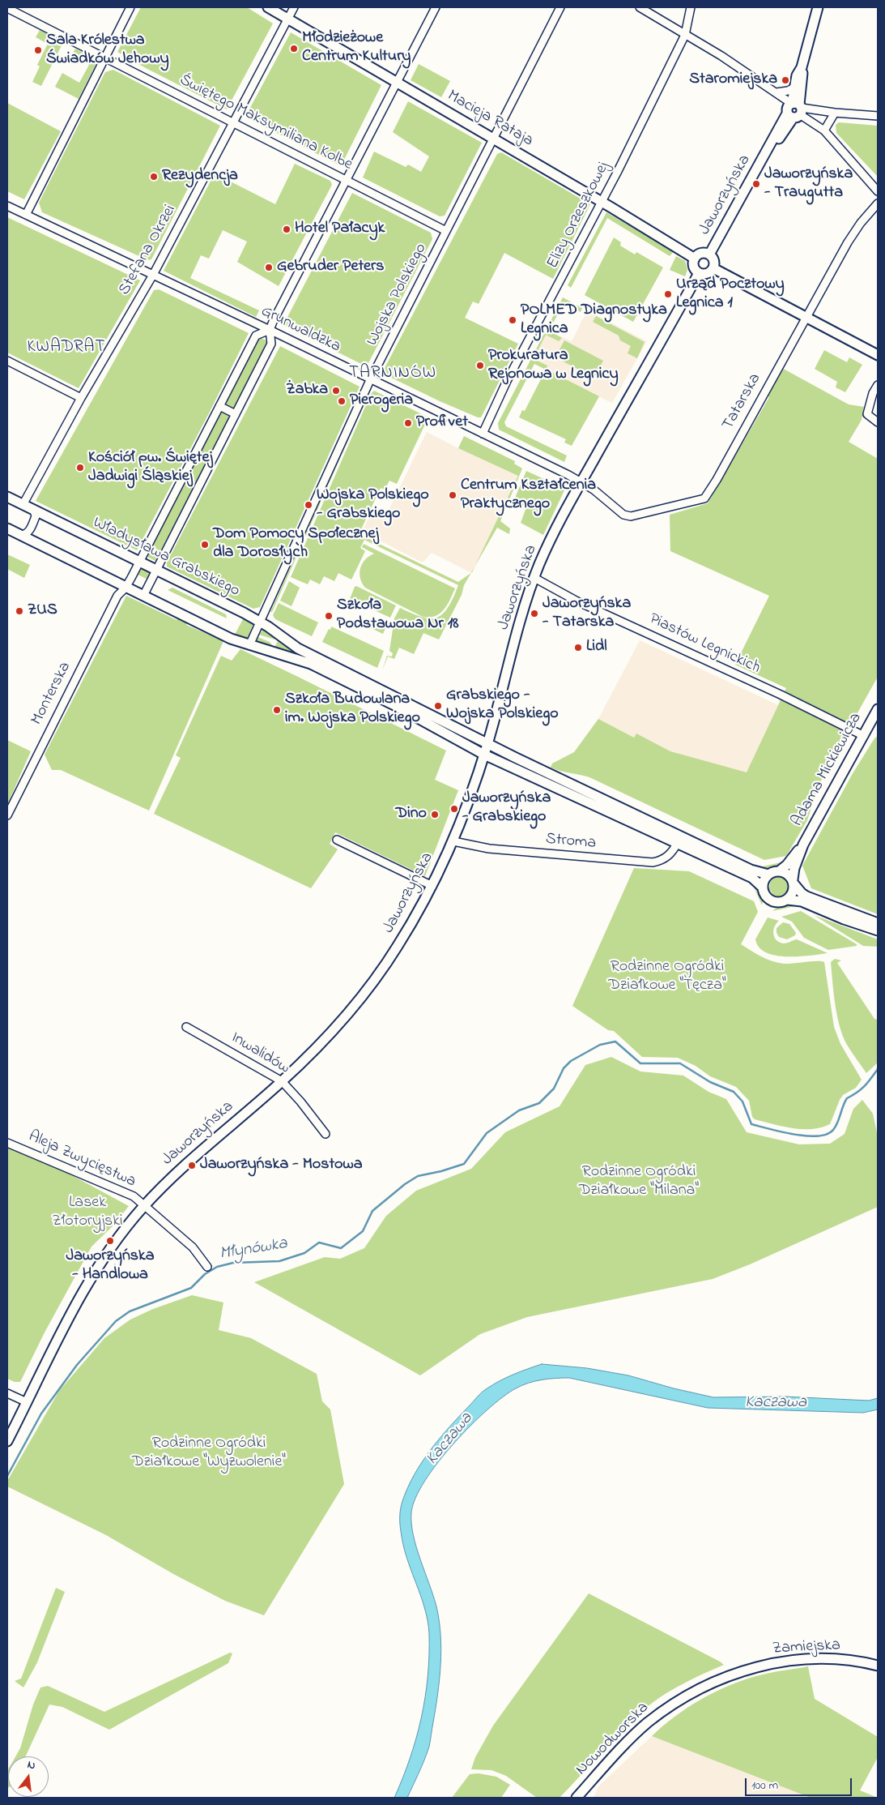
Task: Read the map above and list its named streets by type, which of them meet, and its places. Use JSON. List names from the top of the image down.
{
  "streets": {
    "street": [
      "Macieja Rataja",
      "Świętego Maksymiliana Kolbe",
      "Jaworzyńska",
      "Elizy Orzeszkowej",
      "Stefana Okrzei",
      "Wojska Polskiego",
      "Grunwaldzka",
      "Tatarska",
      "Władysława Grabskiego",
      "Piastów Legnickich",
      "Monterska",
      "Adama Mickiewicza",
      "Stroma",
      "Inwalidów",
      "Aleja Zwycięstwa",
      "Zamiejska",
      "Nowodworska"
    ]
  },
  "crossings": [
    ["Macieja Rataja", "Jaworzyńska"],
    ["Macieja Rataja", "Elizy Orzeszkowej"],
    ["Macieja Rataja", "Stefana Okrzei"],
    ["Macieja Rataja", "Wojska Polskiego"],
    ["Świętego Maksymiliana Kolbe", "Stefana Okrzei"],
    ["Świętego Maksymiliana Kolbe", "Wojska Polskiego"],
    ["Jaworzyńska", "Grunwaldzka"],
    ["Jaworzyńska", "Tatarska"],
    ["Jaworzyńska", "Władysława Grabskiego"],
    ["Jaworzyńska", "Piastów Legnickich"],
    ["Jaworzyńska", "Stroma"],
    ["Jaworzyńska", "Inwalidów"],
    ["Jaworzyńska", "Aleja Zwycięstwa"],
    ["Elizy Orzeszkowej", "Grunwaldzka"],
    ["Stefana Okrzei", "Grunwaldzka"],
    ["Stefana Okrzei", "Władysława Grabskiego"],
    ["Wojska Polskiego", "Grunwaldzka"],
    ["Wojska Polskiego", "Władysława Grabskiego"],
    ["Grunwaldzka", "Tatarska"],
    ["Grunwaldzka", "Monterska"],
    ["Władysława Grabskiego", "Monterska"],
    ["Władysława Grabskiego", "Adama Mickiewicza"],
    ["Władysława Grabskiego", "Stroma"],
    ["Piastów Legnickich", "Adama Mickiewicza"],
    ["Zamiejska", "Nowodworska"]
  ],
  "districts": ["KWADRAT", "TARNINÓW"],
  "water": ["Młynówka", "Kaczawa"],
  "parks": [
    "Rodzinne Ogródki Działkowe \"Tęcza\"",
    "Rodzinne Ogródki Działkowe \"Milana\"",
    "Lasek Złotoryjski",
    "Rodzinne Ogródki Działkowe \"Wyzwolenie\""
  ],
  "places": [
    "Młodzieżowe Centrum Kultury",
    "Sala Królestwa Świadków Jehowy",
    "Staromiejska",
    "Rezydencja",
    "Jaworzyńska - Traugutta",
    "Hotel Pałacyk",
    "Gebruder Peters",
    "Urząd Pocztowy Legnica 1",
    "POLMED Diagnostyka Legnica",
    "Prokuratura Rejonowa w Legnicy",
    "Żabka",
    "Pierogeria",
    "Profivet",
    "Kościół pw. Świętej Jadwigi Śląskiej",
    "Centrum Kształcenia Praktycznego",
    "Wojska Polskiego - Grabskiego",
    "Dom Pomocy Społecznej dla Dorosłych",
    "ZUS",
    "Jaworzyńska - Tatarska",
    "Szkoła Podstawowa Nr 18",
    "Lidl",
    "Grabskiego - Wojska Polskiego",
    "Szkoła Budowlana im. Wojska Polskiego",
    "Jaworzyńska - Grabskiego",
    "Dino",
    "Jaworzyńska - Mostowa",
    "Jaworzyńska - Handlowa"
  ],
  "scale_bar": "100 m",
  "north": "top"
}
